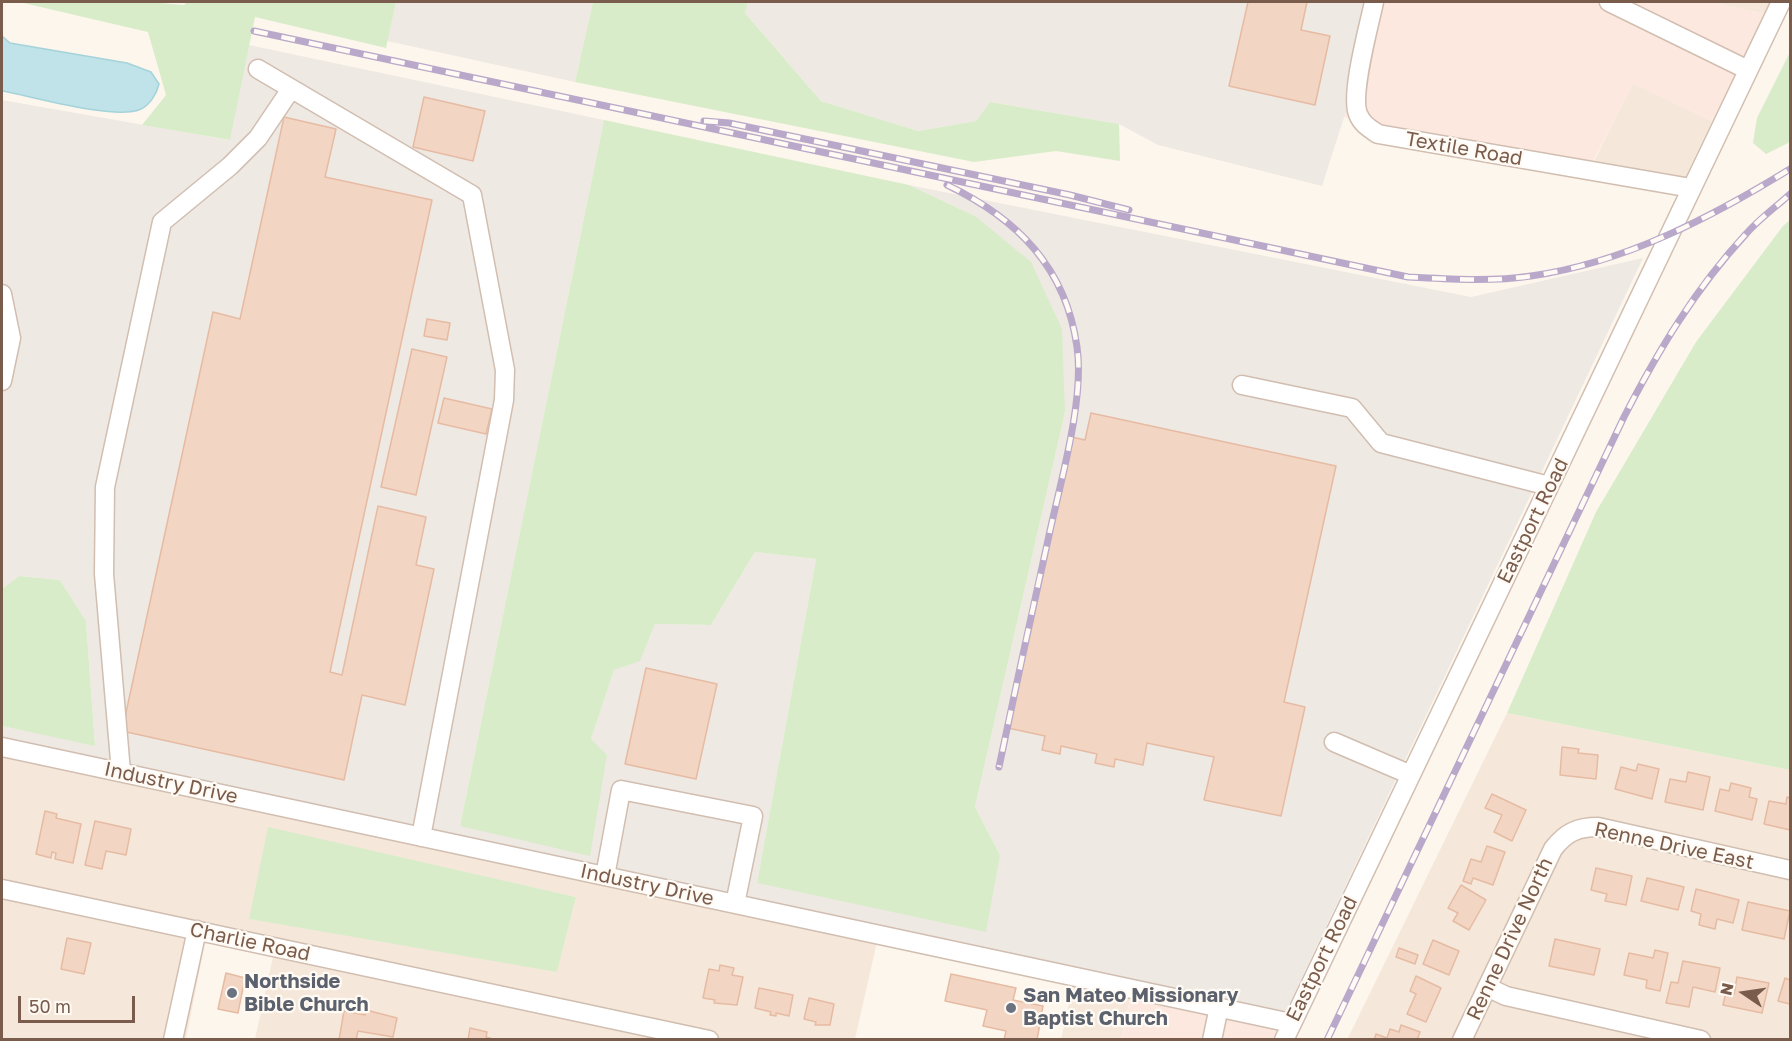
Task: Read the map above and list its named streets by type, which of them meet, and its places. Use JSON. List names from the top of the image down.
{
  "streets": {
    "street": [
      "Textile Road",
      "Eastport Road",
      "Industry Drive",
      "Renne Drive East",
      "Renne Drive North",
      "Charlie Road"
    ]
  },
  "crossings": [
    ["Textile Road", "Eastport Road"],
    ["Eastport Road", "Industry Drive"],
    ["Renne Drive East", "Renne Drive North"]
  ],
  "places": ["Northside Bible Church", "San Mateo Missionary Baptist Church"],
  "scale_bar": "50 m",
  "north": "left"
}
